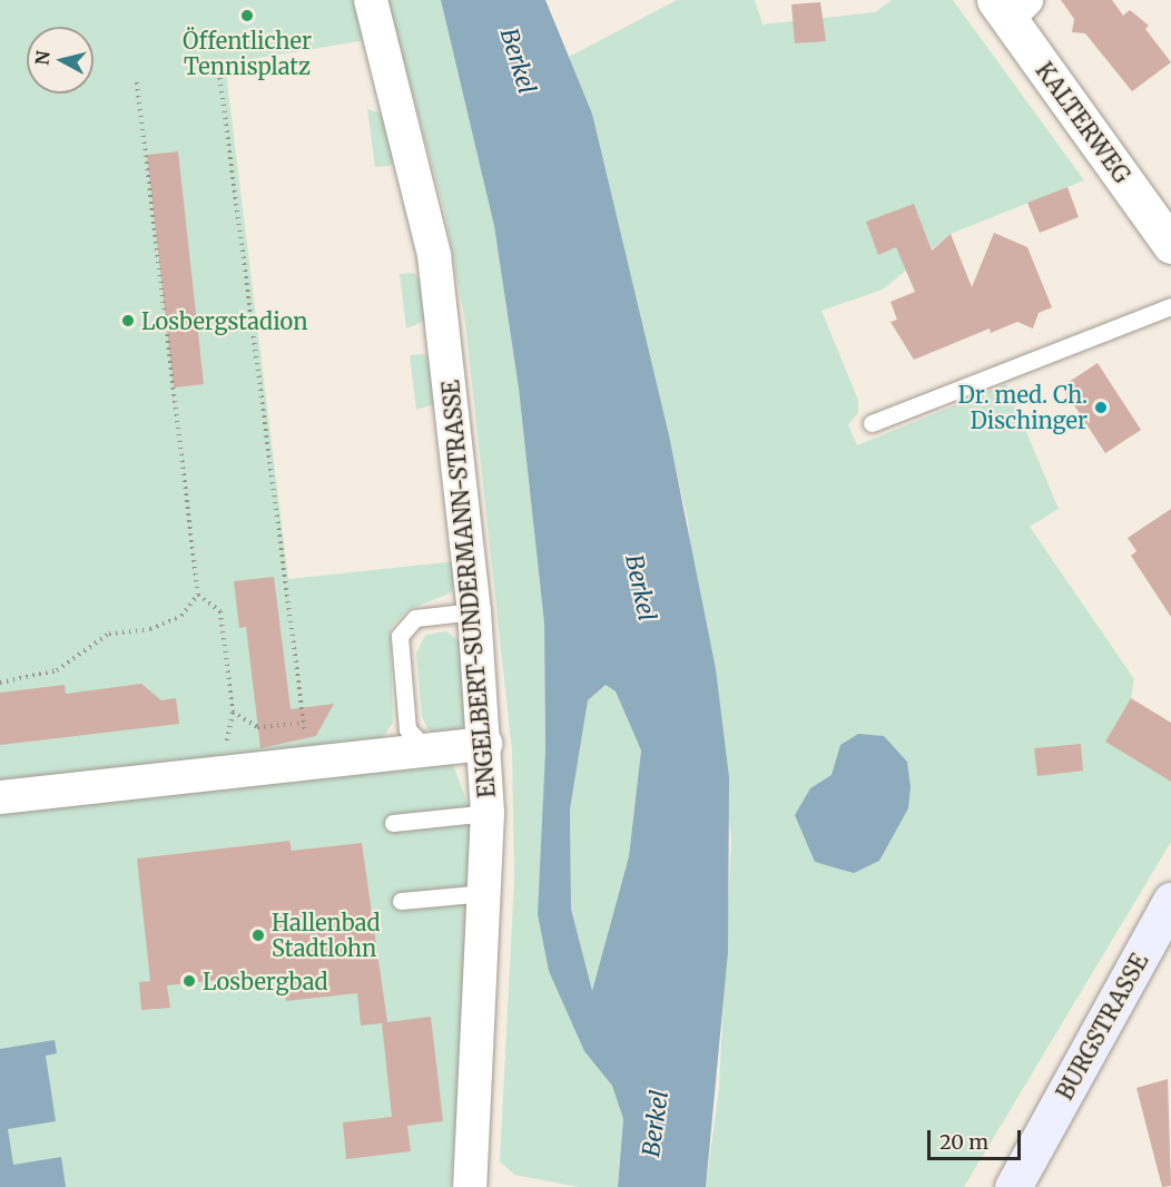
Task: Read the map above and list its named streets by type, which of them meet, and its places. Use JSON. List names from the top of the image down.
{
  "streets": {
    "main road": ["BURGSTRASSE"],
    "street": ["KALTERWEG", "ENGELBERT-SUNDERMANN-STRASSE"]
  },
  "water": ["Berkel"],
  "places": [
    "Öffentlicher Tennisplatz",
    "Losbergstadion",
    "Dr. med. Ch. Dischinger",
    "Hallenbad Stadtlohn",
    "Losbergbad"
  ],
  "scale_bar": "20 m",
  "north": "left"
}
